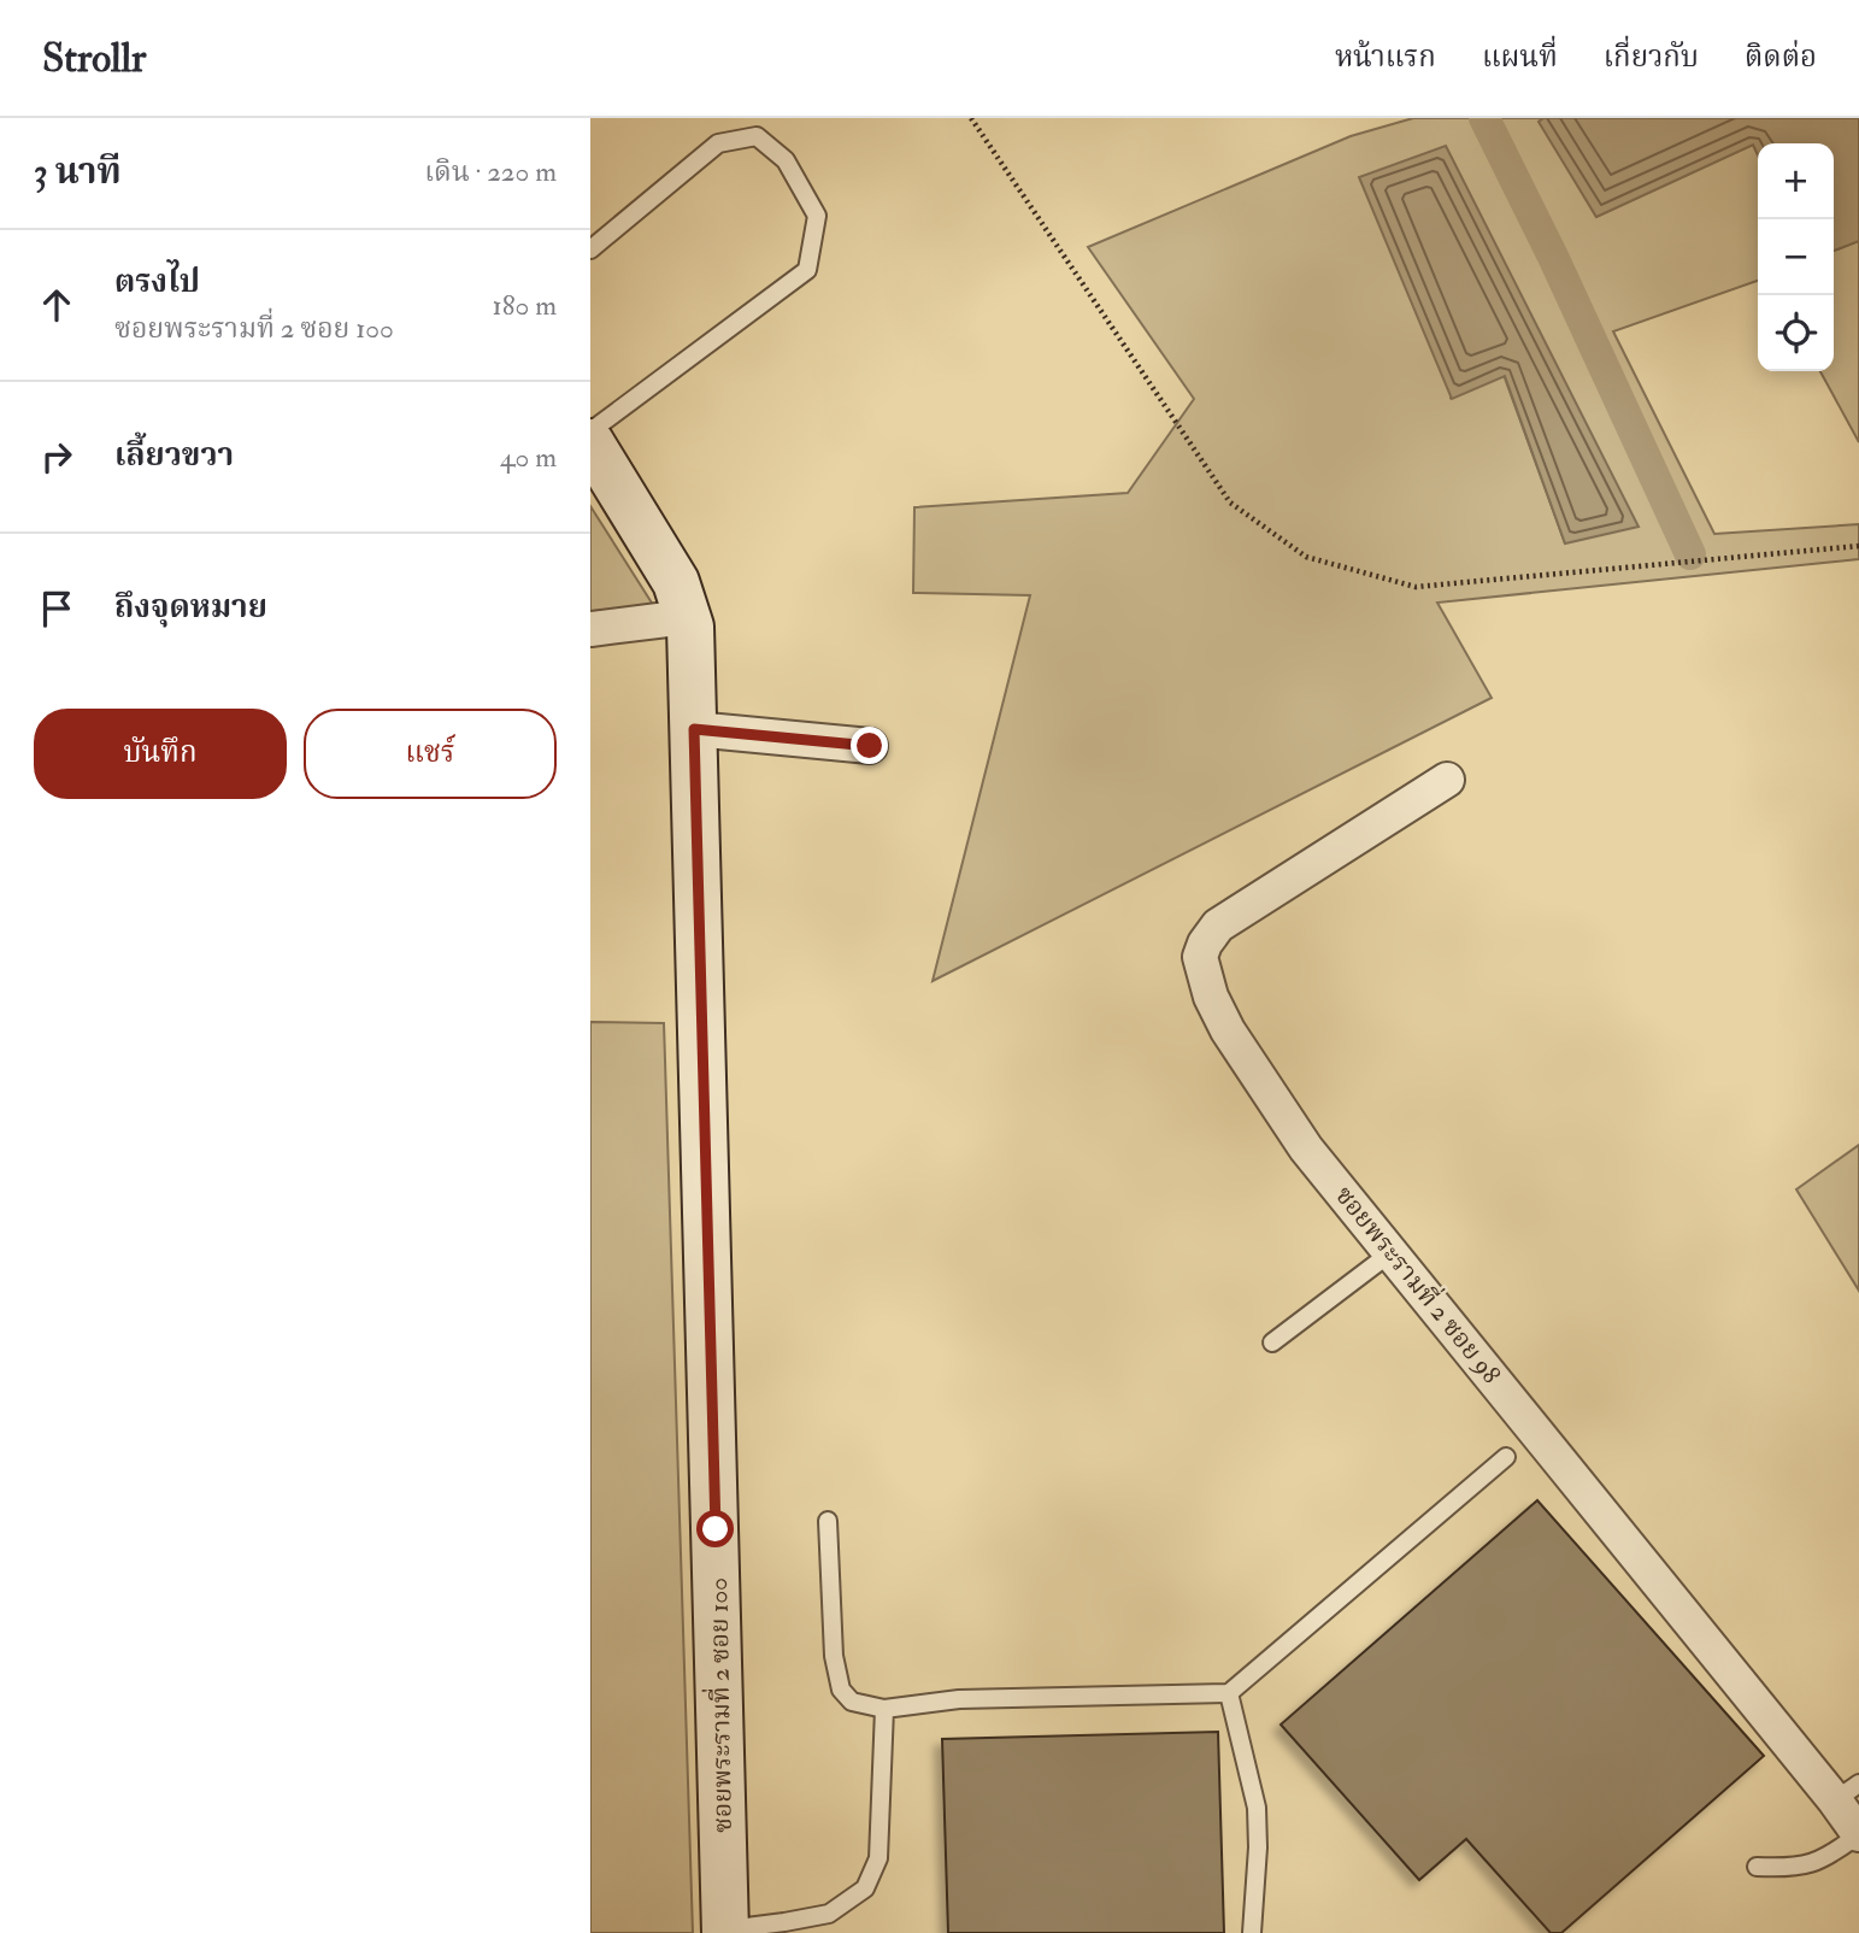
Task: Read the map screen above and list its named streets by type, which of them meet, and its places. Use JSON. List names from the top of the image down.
{
  "streets": {
    "main road": ["ซอยพระรามที่ 2 ซอย 100"],
    "street": ["ซอยพระรามที่ 2 ซอย 98"]
  },
  "page": {
    "header": "Strollr",
    "nav": [
      "หน้าแรก",
      "แผนที่",
      "เกี่ยวกับ",
      "ติดต่อ"
    ],
    "heading": ["3 นาที", "เดิน · 220 m"],
    "map_buttons": ["+", "−"],
    "list": [
      ["ตรงไป", "ซอยพระรามที่ 2 ซอย 100", "180 m"],
      ["เลี้ยวขวา", "40 m"],
      "ถึงจุดหมาย"
    ],
    "buttons": ["บันทึก", "แชร์"]
  }
}
